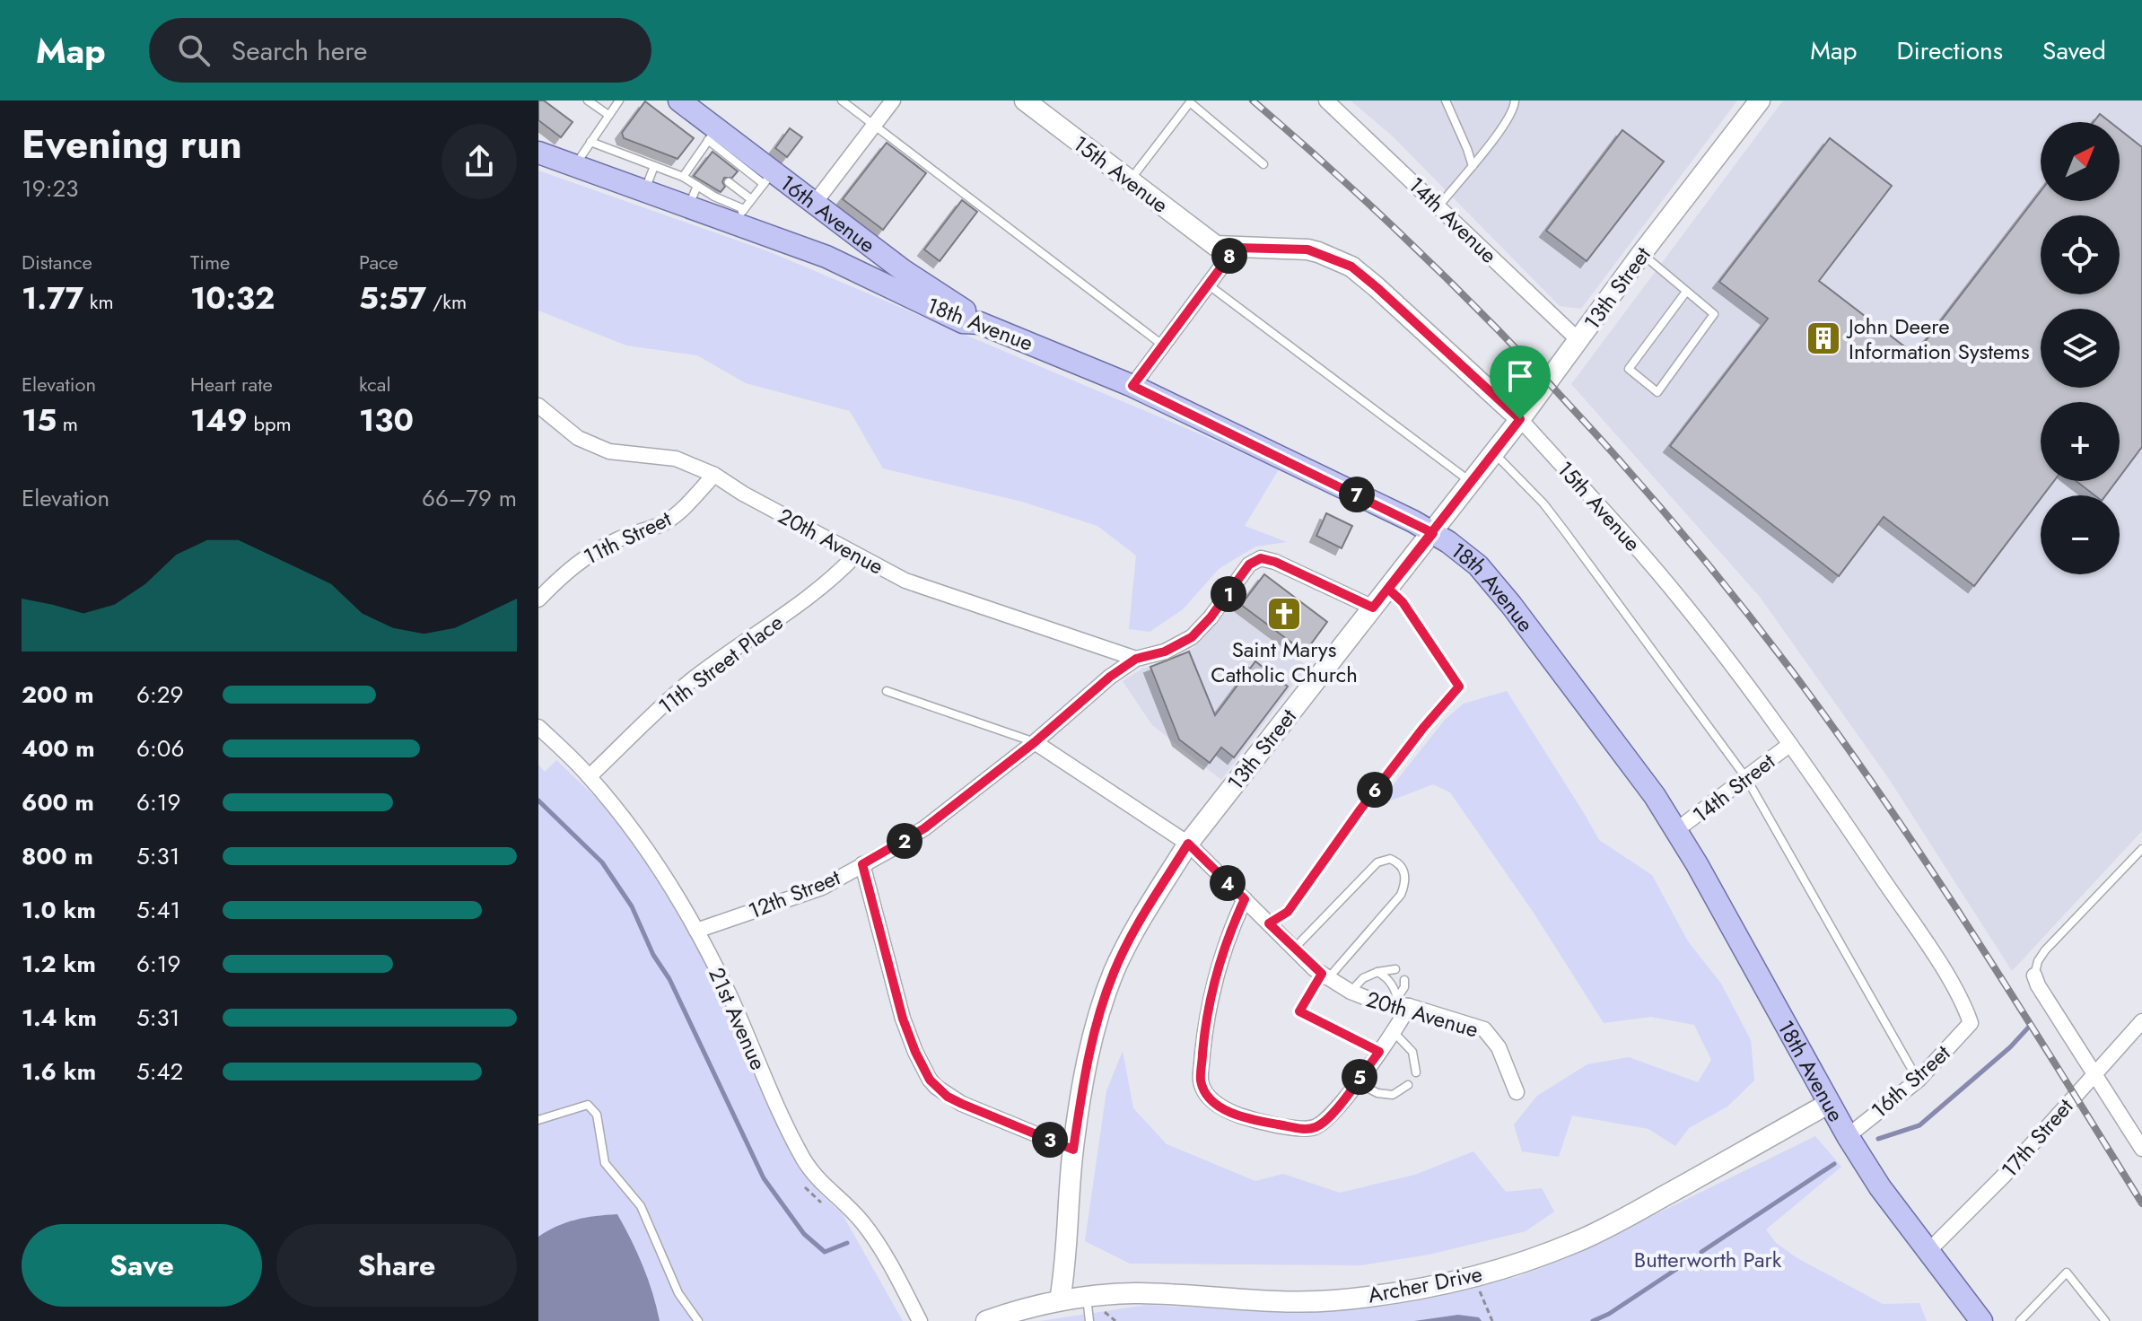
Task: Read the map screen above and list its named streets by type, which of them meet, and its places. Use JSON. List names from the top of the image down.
{
  "streets": {
    "main road": ["16th Avenue", "18th Avenue"],
    "street": [
      "15th Avenue",
      "14th Avenue",
      "13th Street",
      "11th Street",
      "20th Avenue",
      "11th Street Place",
      "14th Street",
      "12th Street",
      "21st Avenue",
      "16th Street",
      "17th Street",
      "Archer Drive"
    ]
  },
  "crossings": [
    ["15th Avenue", "13th Street"],
    ["15th Avenue", "14th Street"],
    ["15th Avenue", "16th Street"],
    ["16th Avenue", "18th Avenue"],
    ["14th Avenue", "13th Street"],
    ["13th Street", "18th Avenue"],
    ["13th Street", "20th Avenue"],
    ["13th Street", "12th Street"],
    ["13th Street", "Archer Drive"],
    ["18th Avenue", "14th Street"],
    ["18th Avenue", "16th Street"],
    ["18th Avenue", "17th Street"],
    ["18th Avenue", "Archer Drive"],
    ["11th Street", "20th Avenue"],
    ["20th Avenue", "11th Street Place"],
    ["20th Avenue", "12th Street"],
    ["11th Street Place", "21st Avenue"],
    ["12th Street", "21st Avenue"]
  ],
  "parks": ["Butterworth Park"],
  "places": {
    "building": ["John Deere Information Systems"],
    "church": ["Saint Marys Catholic Church"]
  },
  "north": "top right",
  "page": {
    "header": "Map",
    "search": "Search here",
    "nav": ["Map", "Directions", "Saved"],
    "heading": ["Evening run", "19:23"],
    "map_buttons": ["+", "−"],
    "stats": [
      ["Distance", "1.77 km"],
      ["Time", "10:32"],
      ["Pace", "5:57 /km"],
      ["Elevation", "15 m"],
      ["Heart rate", "149 bpm"],
      ["kcal", "130"]
    ],
    "pins": [
      "8",
      "7",
      "1",
      "6",
      "2",
      "4",
      "5",
      "3"
    ],
    "chart": ["Elevation", "66–79 m"],
    "list": [
      {
        "name": "200 m",
        "note": "6:29"
      },
      {
        "name": "400 m",
        "note": "6:06"
      },
      {
        "name": "600 m",
        "note": "6:19"
      },
      {
        "name": "800 m",
        "note": "5:31"
      },
      {
        "name": "1.0 km",
        "note": "5:41"
      },
      {
        "name": "1.2 km",
        "note": "6:19"
      },
      {
        "name": "1.4 km",
        "note": "5:31"
      },
      {
        "name": "1.6 km",
        "note": "5:42"
      }
    ],
    "buttons": ["Save", "Share"]
  }
}
